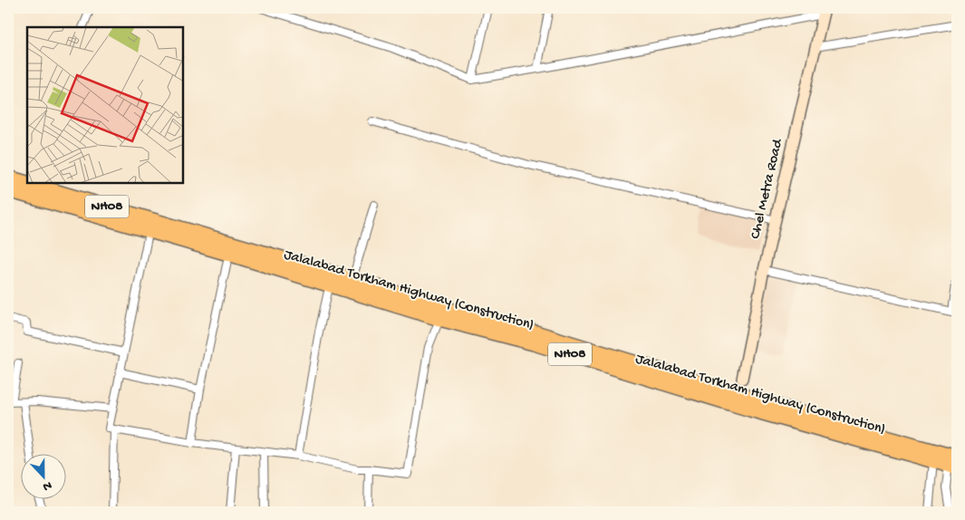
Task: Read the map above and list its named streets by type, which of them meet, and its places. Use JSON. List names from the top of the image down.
{
  "streets": {
    "highway": ["NH08", "Jalalabad Torkham Highway (Construction)"],
    "street": ["Chel Metra Road"]
  },
  "crossings": [
    ["NH08", "Jalalabad Torkham Highway (Construction)"]
  ],
  "north": "bottom"
}
